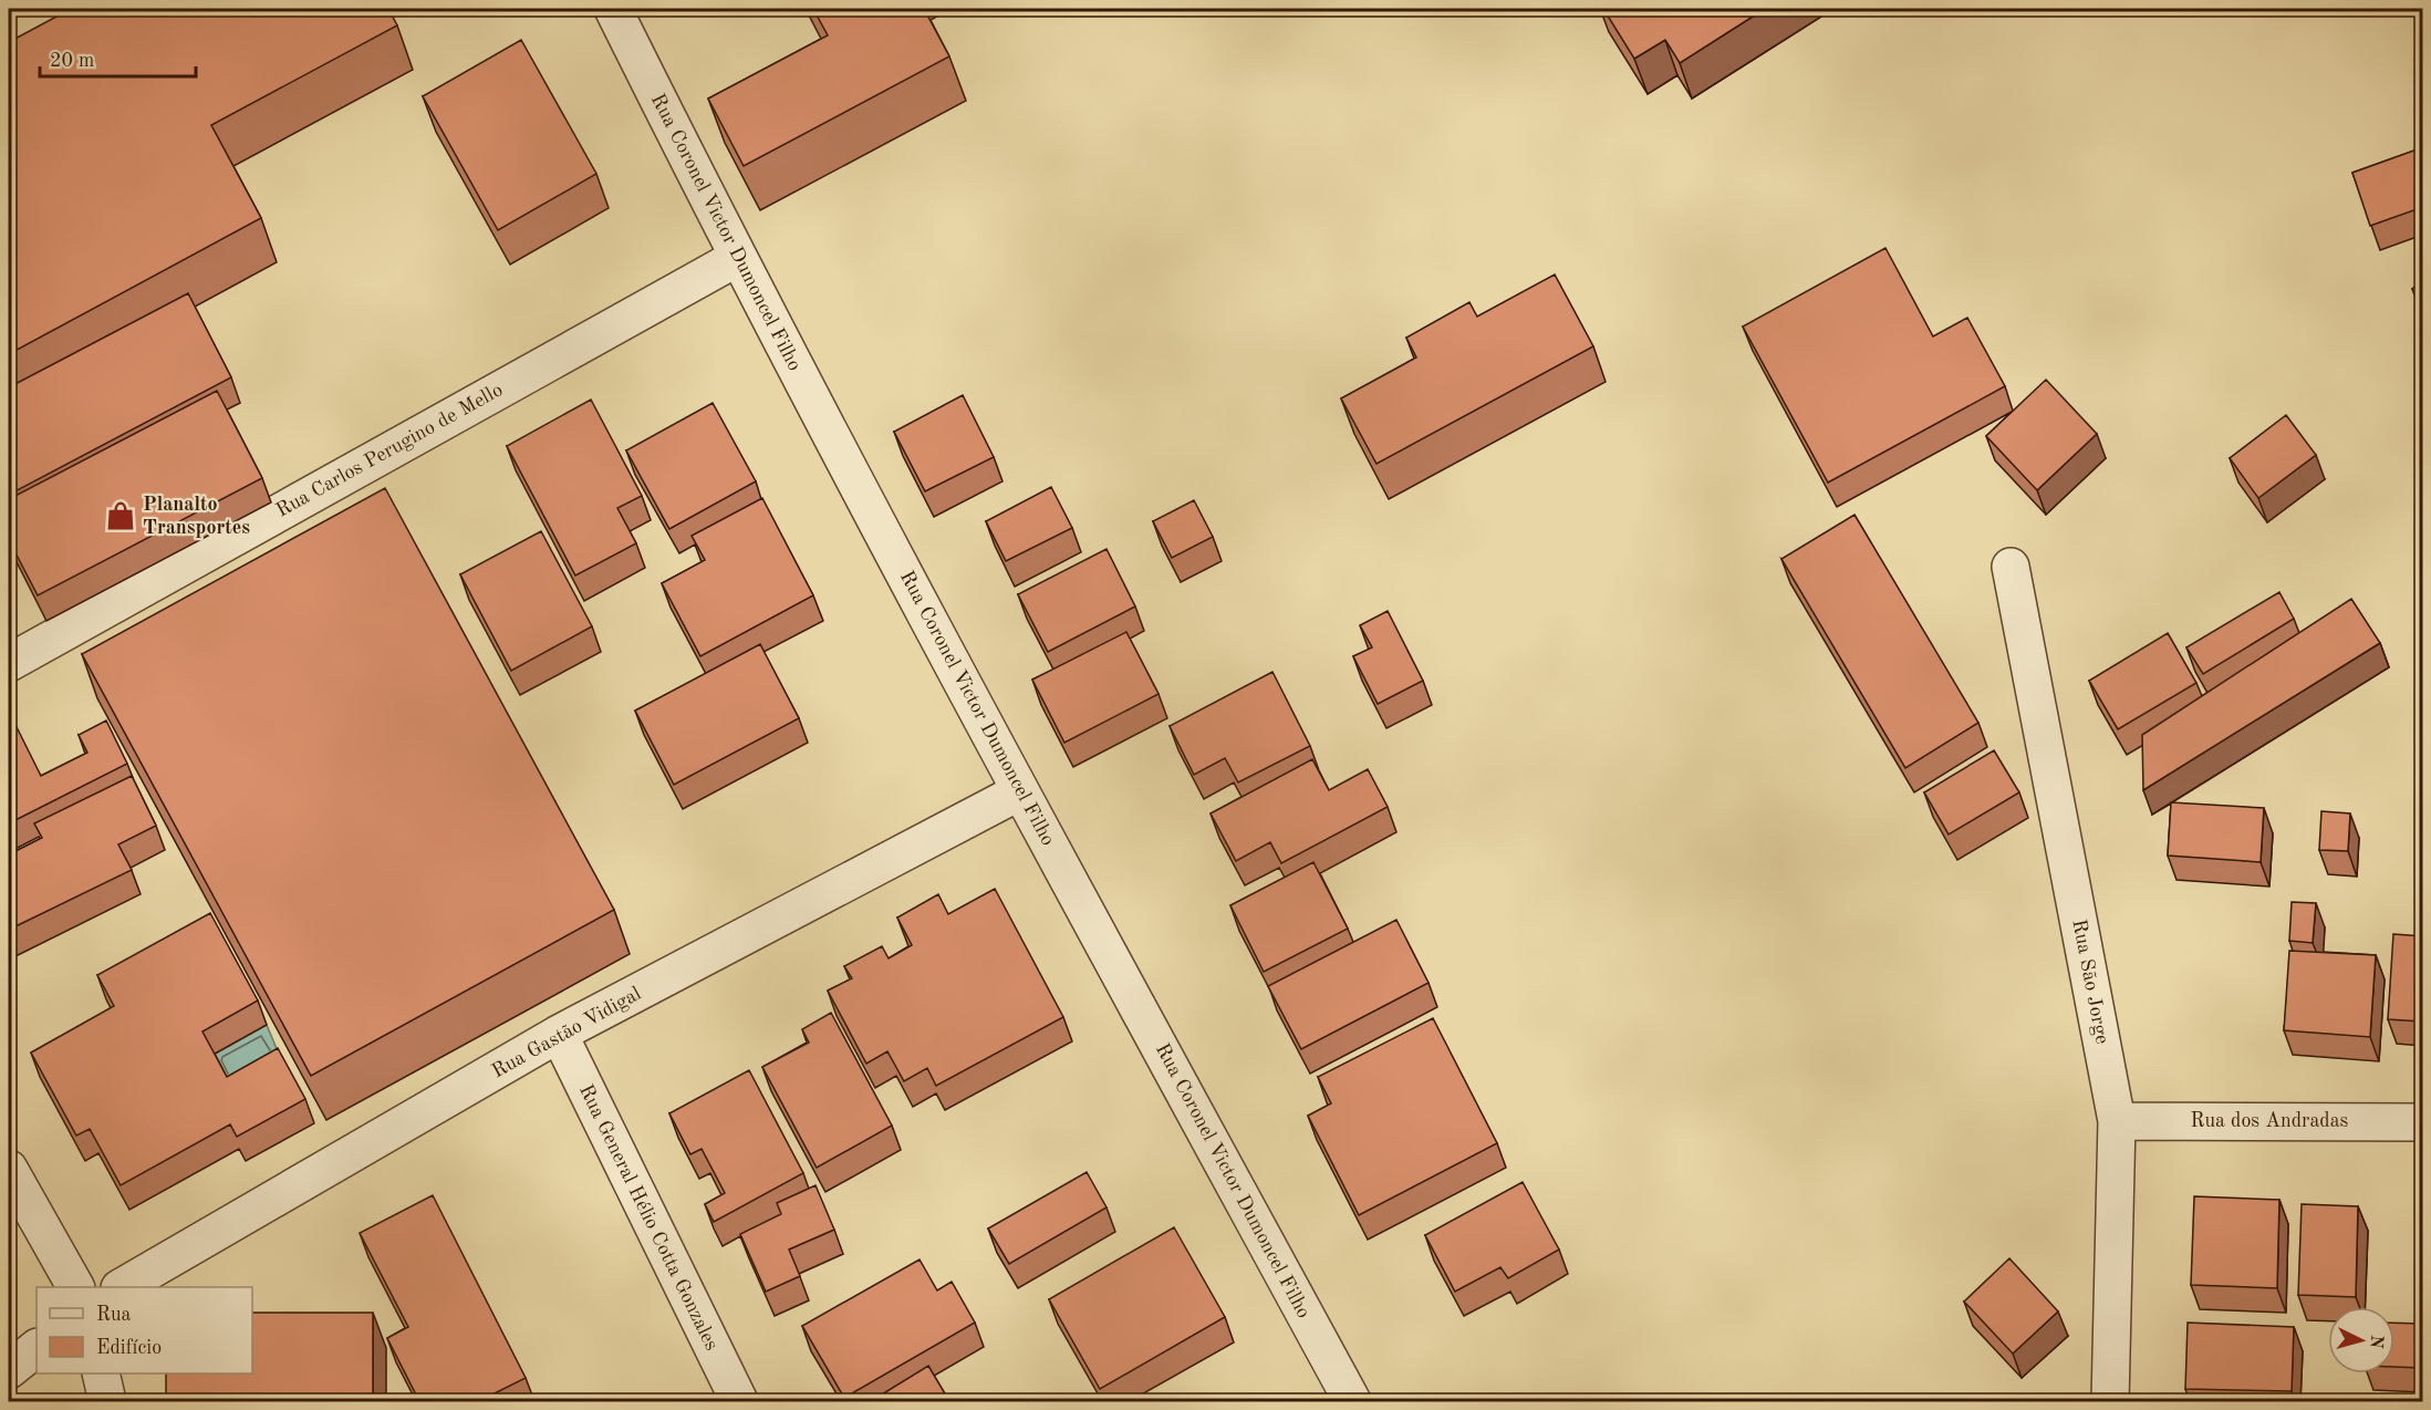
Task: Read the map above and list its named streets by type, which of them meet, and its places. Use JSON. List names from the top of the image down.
{
  "streets": {
    "street": [
      "Rua Coronel Victor Dumoncel Filho",
      "Rua Carlos Perugino de Mello",
      "Rua São Jorge",
      "Rua Gastão Vidigal",
      "Rua dos Andradas",
      "Rua General Hélio Cotta Gonzales"
    ]
  },
  "crossings": [
    ["Rua Coronel Victor Dumoncel Filho", "Rua Carlos Perugino de Mello"],
    ["Rua Coronel Victor Dumoncel Filho", "Rua Gastão Vidigal"],
    ["Rua São Jorge", "Rua dos Andradas"],
    ["Rua Gastão Vidigal", "Rua General Hélio Cotta Gonzales"]
  ],
  "places": {
    "shop": ["Planalto Transportes"]
  },
  "legend": ["Rua", "Edifício"],
  "scale_bar": "20 m",
  "north": "right"
}
